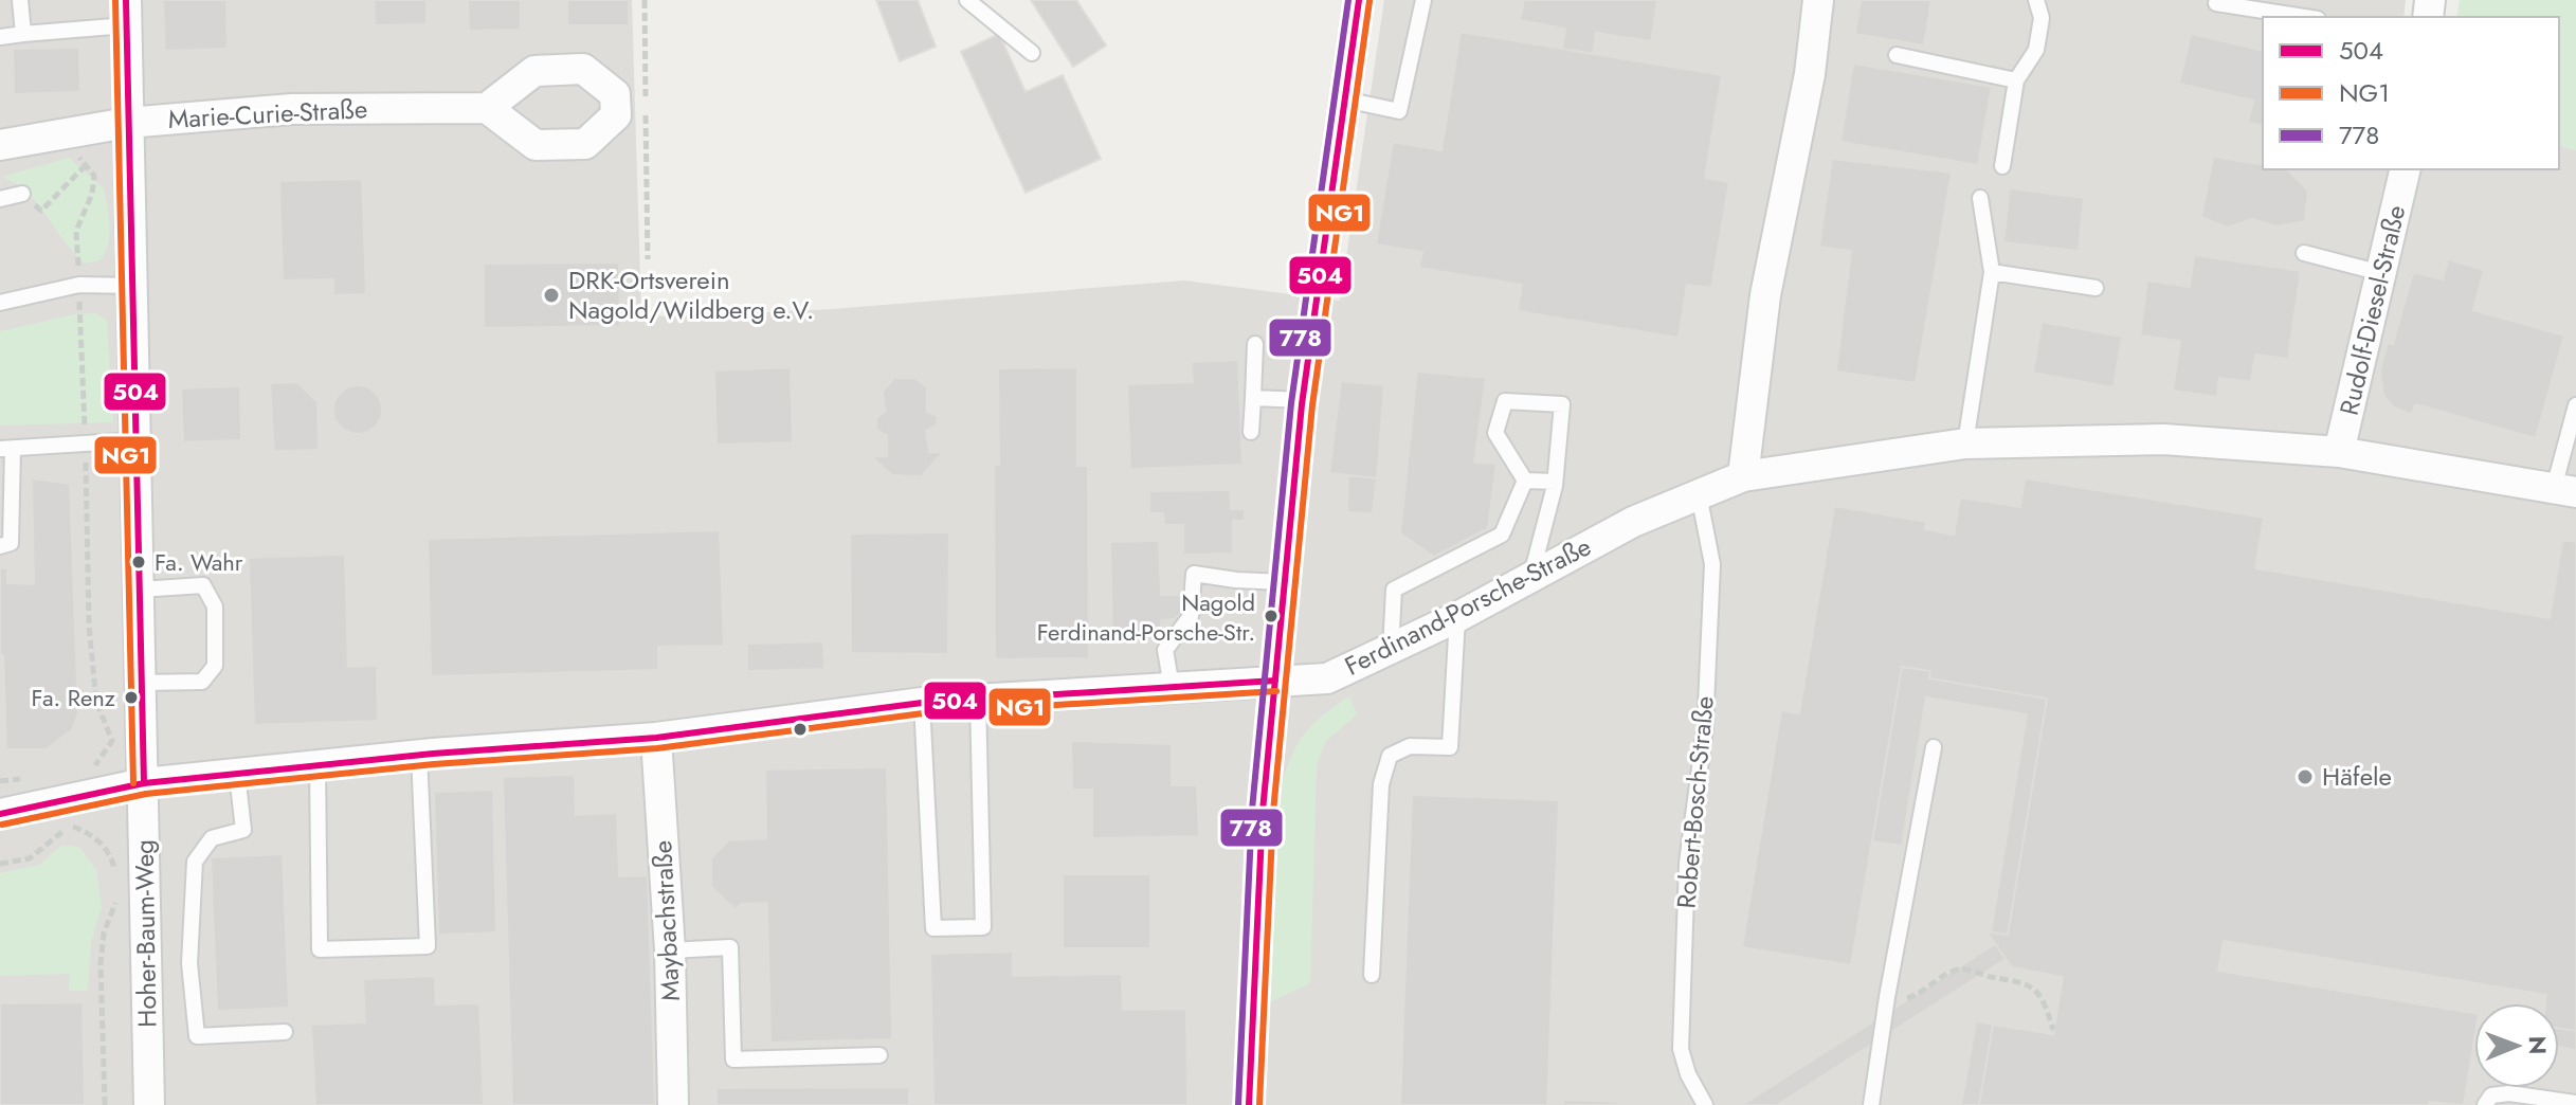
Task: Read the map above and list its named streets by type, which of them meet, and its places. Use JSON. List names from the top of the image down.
{
  "streets": {
    "street": [
      "Marie-Curie-Straße",
      "Rudolf-Diesel-Straße",
      "Ferdinand-Porsche-Straße",
      "Maybachstraße",
      "Hoher-Baum-Weg"
    ],
    "lane": ["Robert-Bosch-Straße"]
  },
  "crossings": [
    ["Marie-Curie-Straße", "Hoher-Baum-Weg"],
    ["Rudolf-Diesel-Straße", "Ferdinand-Porsche-Straße"],
    ["Ferdinand-Porsche-Straße", "Robert-Bosch-Straße"],
    ["Ferdinand-Porsche-Straße", "Maybachstraße"],
    ["Ferdinand-Porsche-Straße", "Hoher-Baum-Weg"]
  ],
  "places": [
    "DRK-Ortsverein Nagold/Wildberg e.V.",
    "Fa. Wahr",
    "Nagold Ferdinand-Porsche-Str.",
    "Fa. Renz",
    "Häfele"
  ],
  "lines": ["transit line 504", "transit line NG1", "transit line 778"],
  "legend": ["504", "NG1", "778"],
  "north": "right"
}
